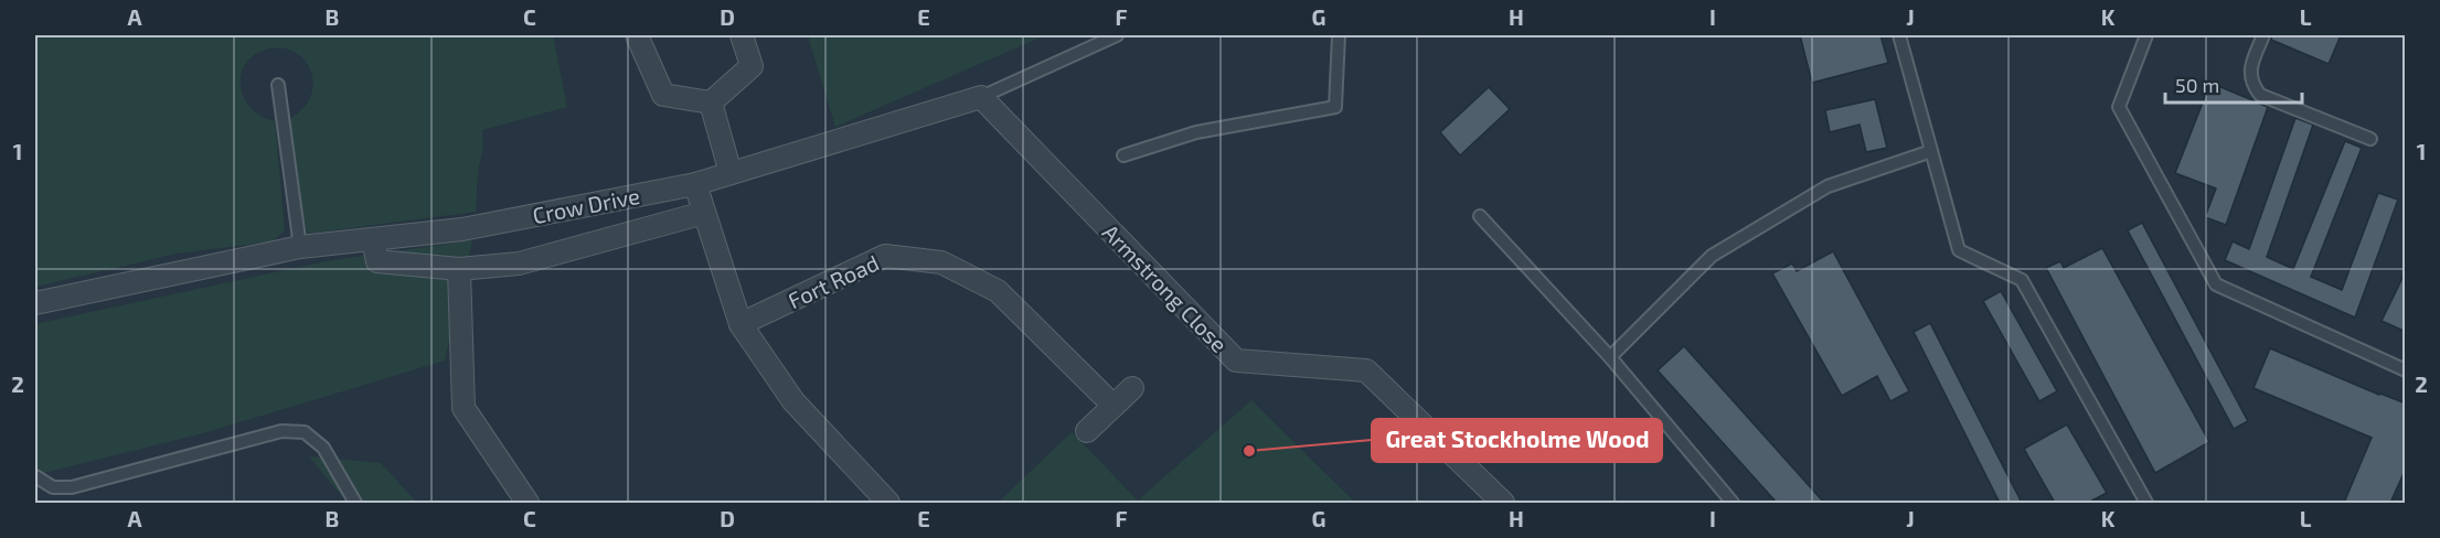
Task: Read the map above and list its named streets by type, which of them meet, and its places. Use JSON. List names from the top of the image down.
{
  "streets": {
    "street": ["Crow Drive", "Fort Road", "Armstrong Close"]
  },
  "crossings": [
    ["Crow Drive", "Armstrong Close"]
  ],
  "places": ["Great Stockholme Wood"],
  "scale_bar": "50 m",
  "grid": {
    "columns": [
      "A",
      "B",
      "C",
      "D",
      "E",
      "F",
      "G",
      "H",
      "I",
      "J",
      "K",
      "L"
    ],
    "rows": ["1", "2"]
  }
}
